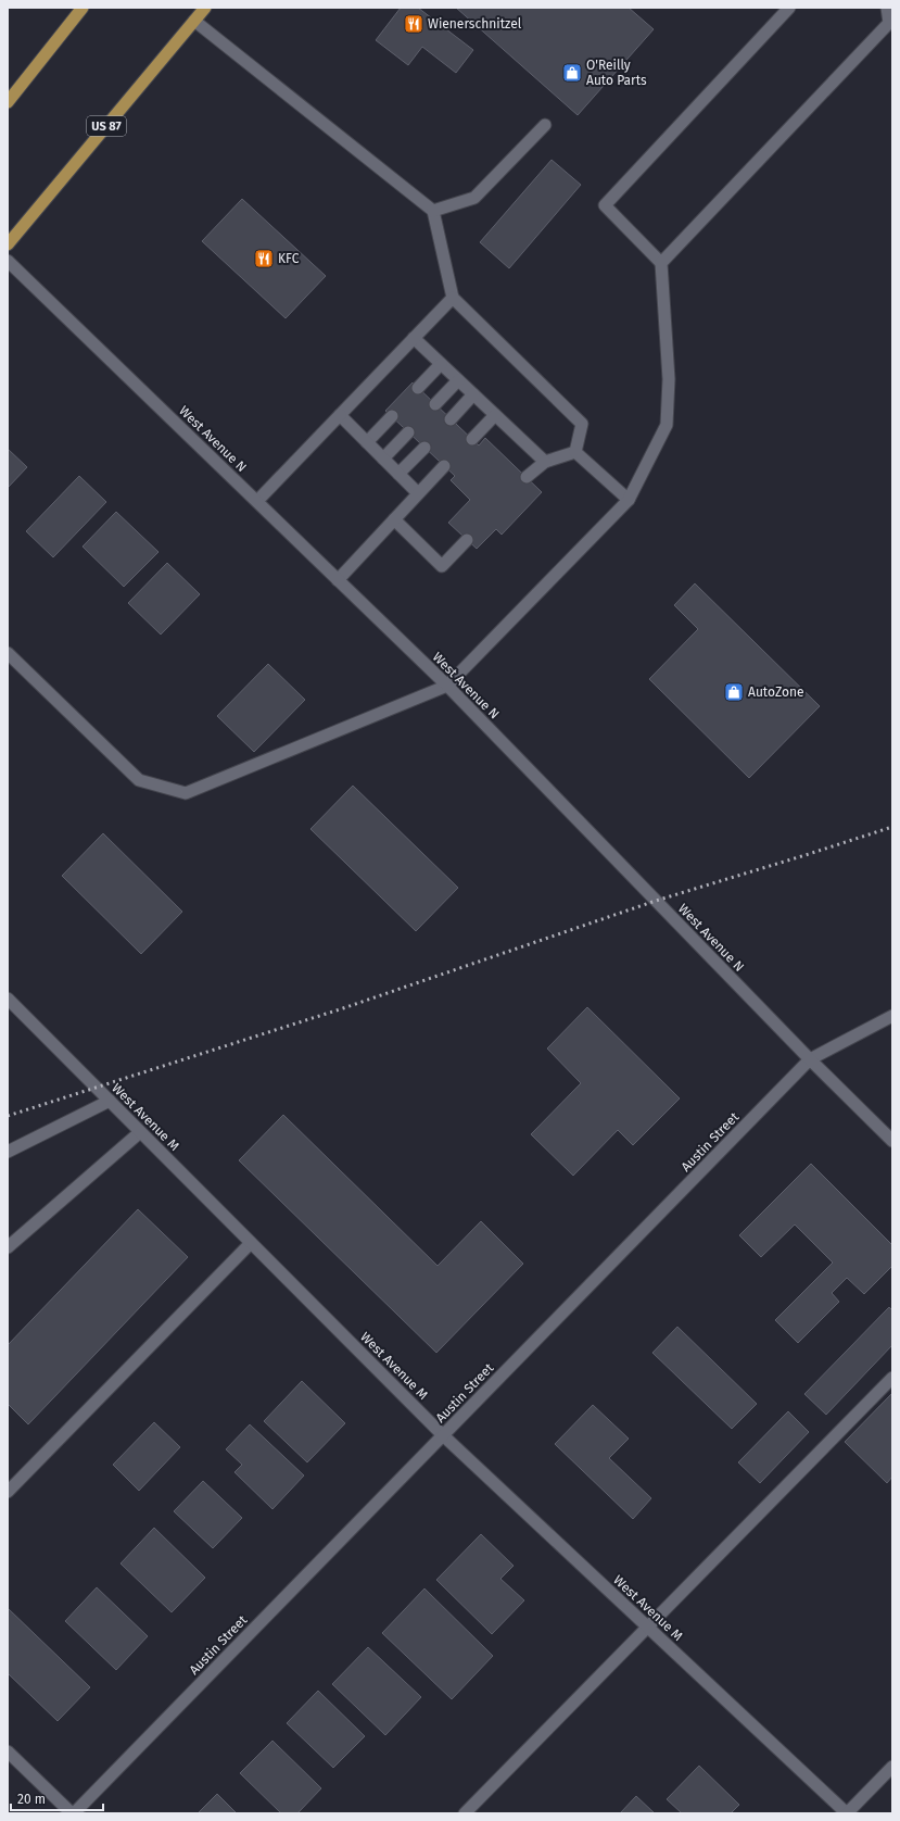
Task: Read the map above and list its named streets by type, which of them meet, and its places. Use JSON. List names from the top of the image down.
{
  "streets": {
    "main road": ["US 87"],
    "street": ["West Avenue N", "West Avenue M", "Austin Street"]
  },
  "crossings": [
    ["West Avenue N", "Austin Street"],
    ["West Avenue M", "Austin Street"]
  ],
  "places": {
    "restaurant": ["Wienerschnitzel", "KFC"],
    "shop": ["O'Reilly Auto Parts", "AutoZone"]
  },
  "scale_bar": "20 m"
}
